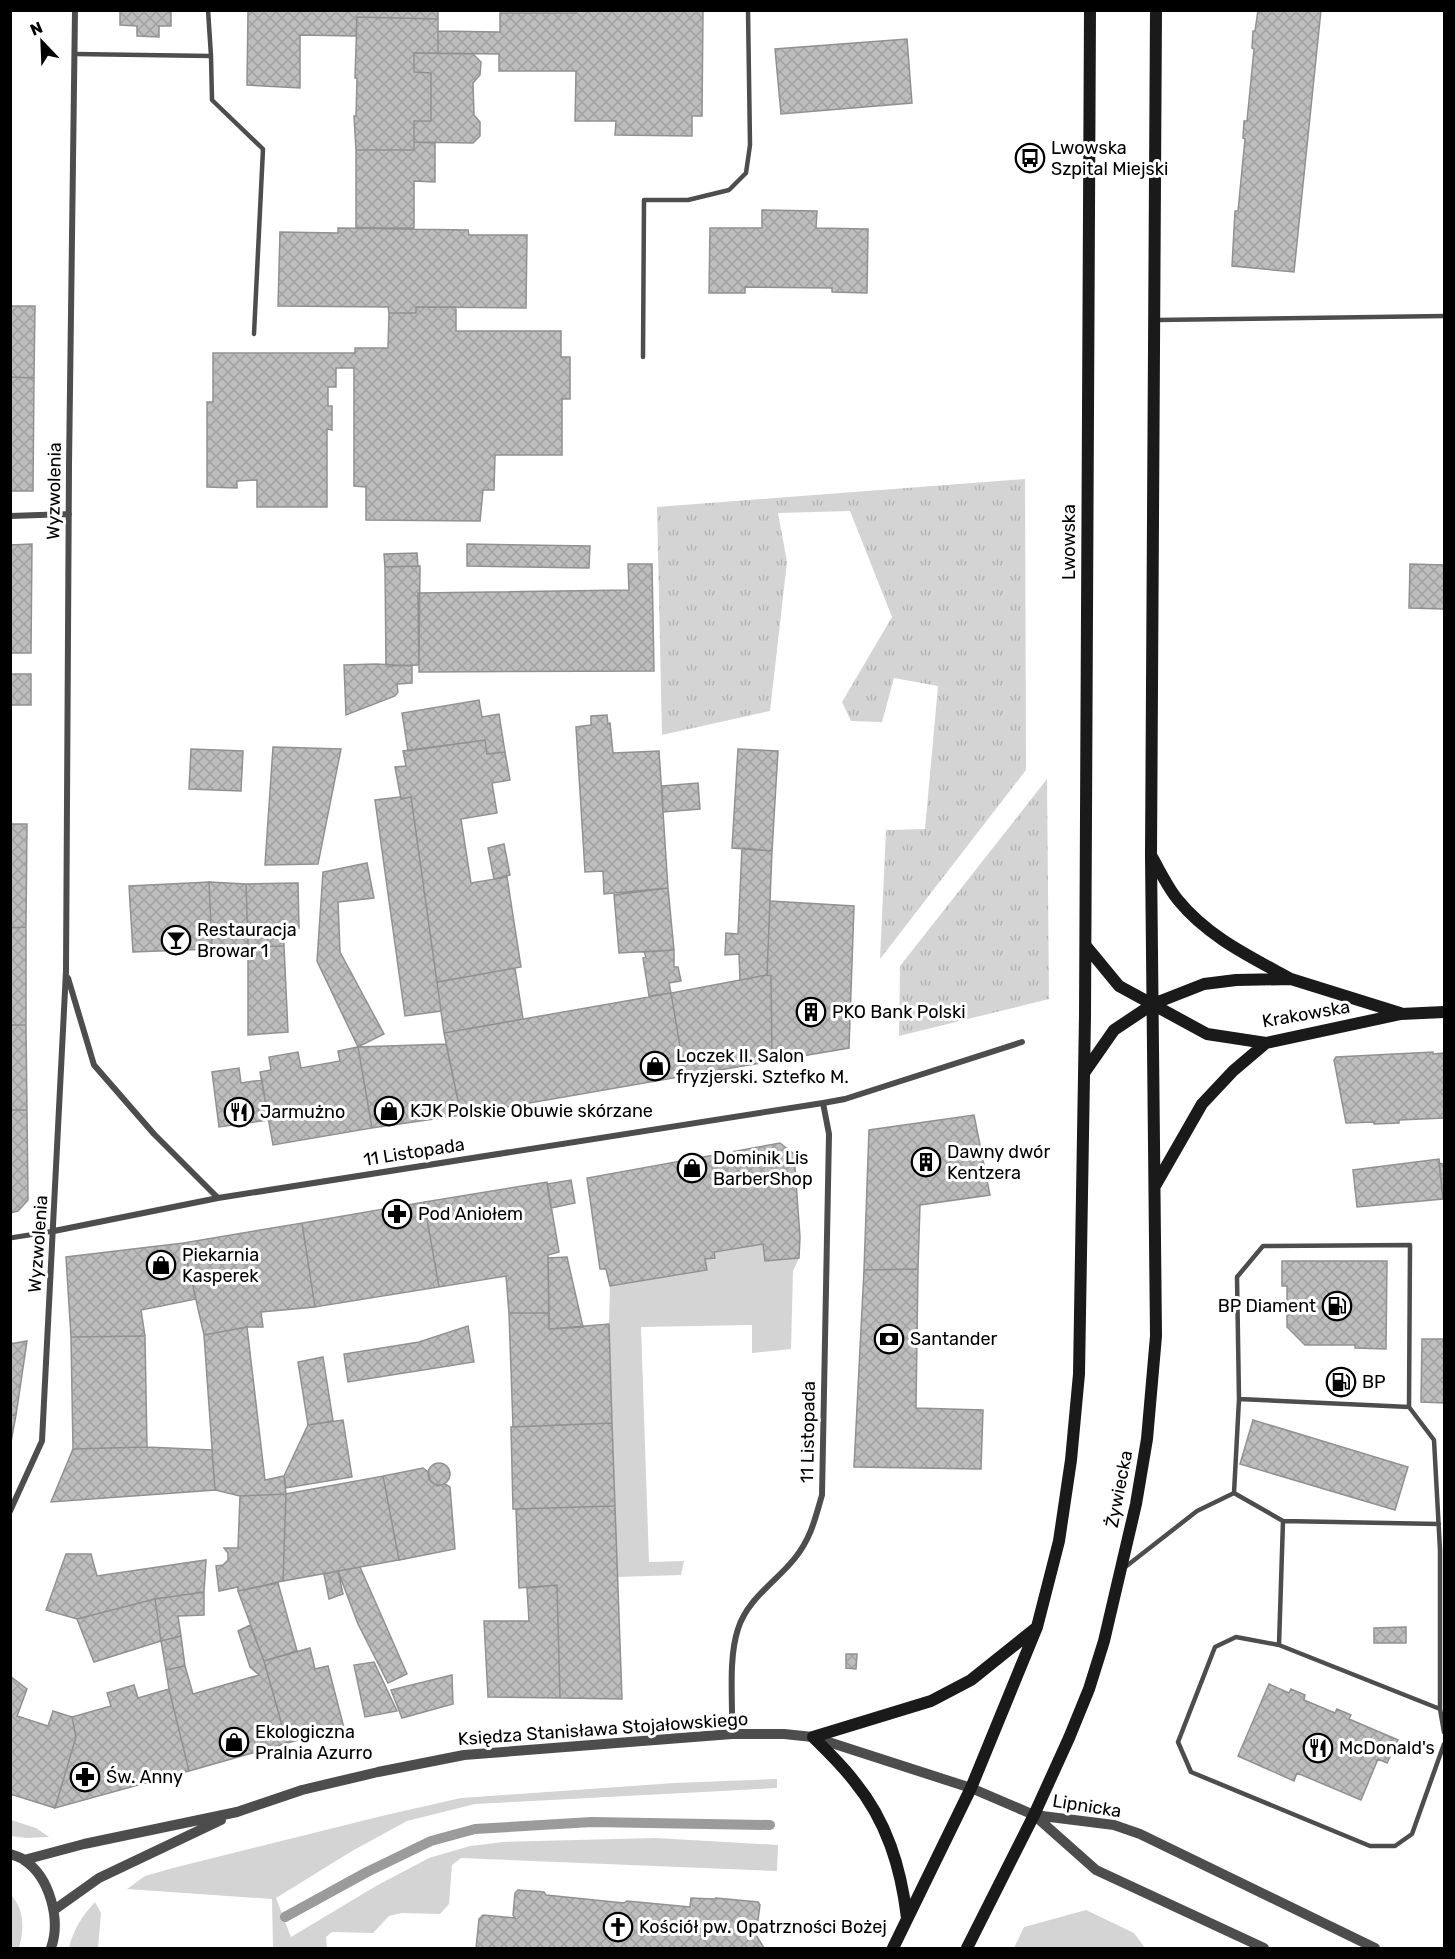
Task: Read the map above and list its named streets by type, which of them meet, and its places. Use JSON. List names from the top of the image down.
{
  "streets": {
    "main road": ["Lwowska", "Krakowska", "Żywiecka"],
    "street": [
      "Wyzwolenia",
      "11 Listopada",
      "Księdza Stanisława Stojałowskiego",
      "Lipnicka"
    ]
  },
  "crossings": [
    ["Wyzwolenia", "11 Listopada"],
    ["Lwowska", "Krakowska"],
    ["Krakowska", "Żywiecka"],
    ["11 Listopada", "Księdza Stanisława Stojałowskiego"],
    ["Żywiecka", "Księdza Stanisława Stojałowskiego"],
    ["Żywiecka", "Lipnicka"],
    ["Księdza Stanisława Stojałowskiego", "Lipnicka"]
  ],
  "places": {
    "bus stop": ["Lwowska Szpital Miejski"],
    "bar": ["Restauracja Browar 1"],
    "building": ["PKO Bank Polski", "Dawny dwór Kentzera"],
    "shop": [
      "Loczek II. Salon fryzjerski. Sztefko M.",
      "KJK Polskie Obuwie skórzane",
      "Dominik Lis BarberShop",
      "Piekarnia Kasperek",
      "Ekologiczna Pralnia Azurro"
    ],
    "restaurant": ["Jarmużno", "McDonald's"],
    "pharmacy": ["Pod Aniołem", "Św. Anny"],
    "fuel station": ["BP Diament", "BP"],
    "bank": ["Santander"],
    "church": ["Kościół pw. Opatrzności Bożej"]
  },
  "north": "top left"
}
